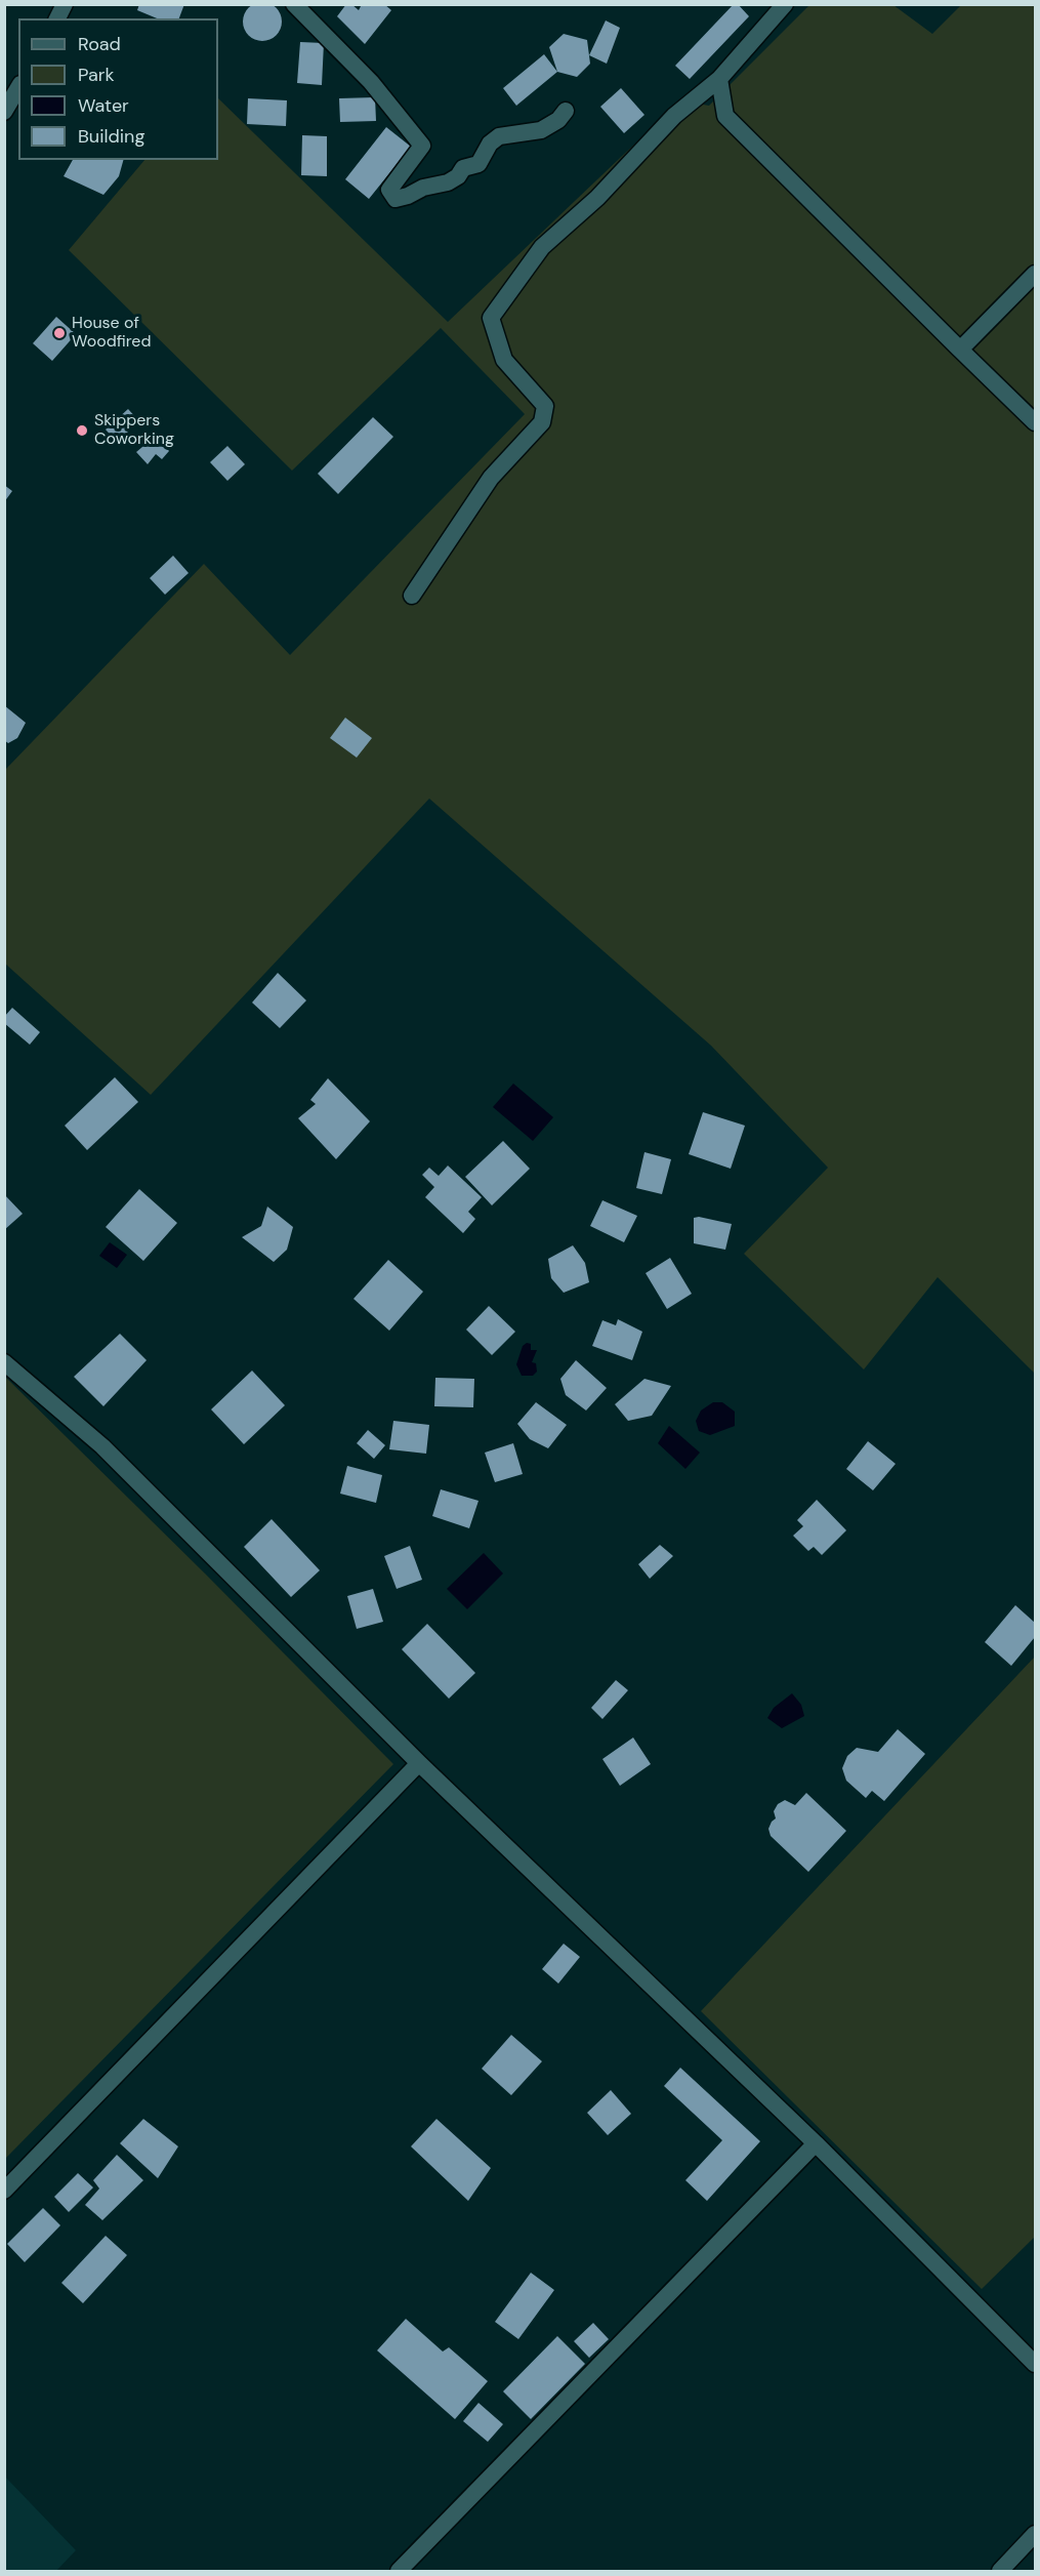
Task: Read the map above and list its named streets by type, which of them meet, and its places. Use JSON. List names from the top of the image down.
{
  "places": ["House of Woodfired", "Skippers Coworking"],
  "legend": [
    "Road",
    "Park",
    "Water",
    "Building"
  ]
}
